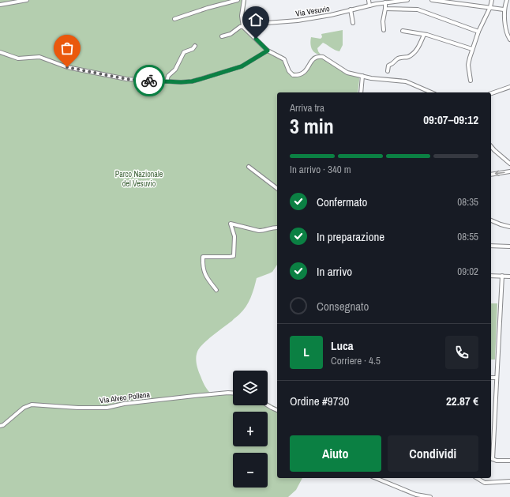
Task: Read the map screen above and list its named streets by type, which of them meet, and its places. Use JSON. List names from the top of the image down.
{
  "streets": {
    "street": ["Via Vesuvio", "Via Alveo Pollena"]
  },
  "parks": ["Parco Nazionale del Vesuvio"],
  "page": {
    "heading": ["3 min", "Arriva tra", "09:07–09:12"],
    "panel": [
      "Luca",
      "Corriere · 4.5",
      "Ordine #9730",
      "22.87 €"
    ],
    "bar": "In arrivo · 340 m",
    "list": [
      ["Confermato", "08:35"],
      ["In preparazione", "08:55"],
      ["In arrivo", "09:02"],
      "Consegnato"
    ],
    "round": "L",
    "map_buttons": ["+", "−"],
    "buttons": ["Aiuto", "Condividi"]
  }
}
